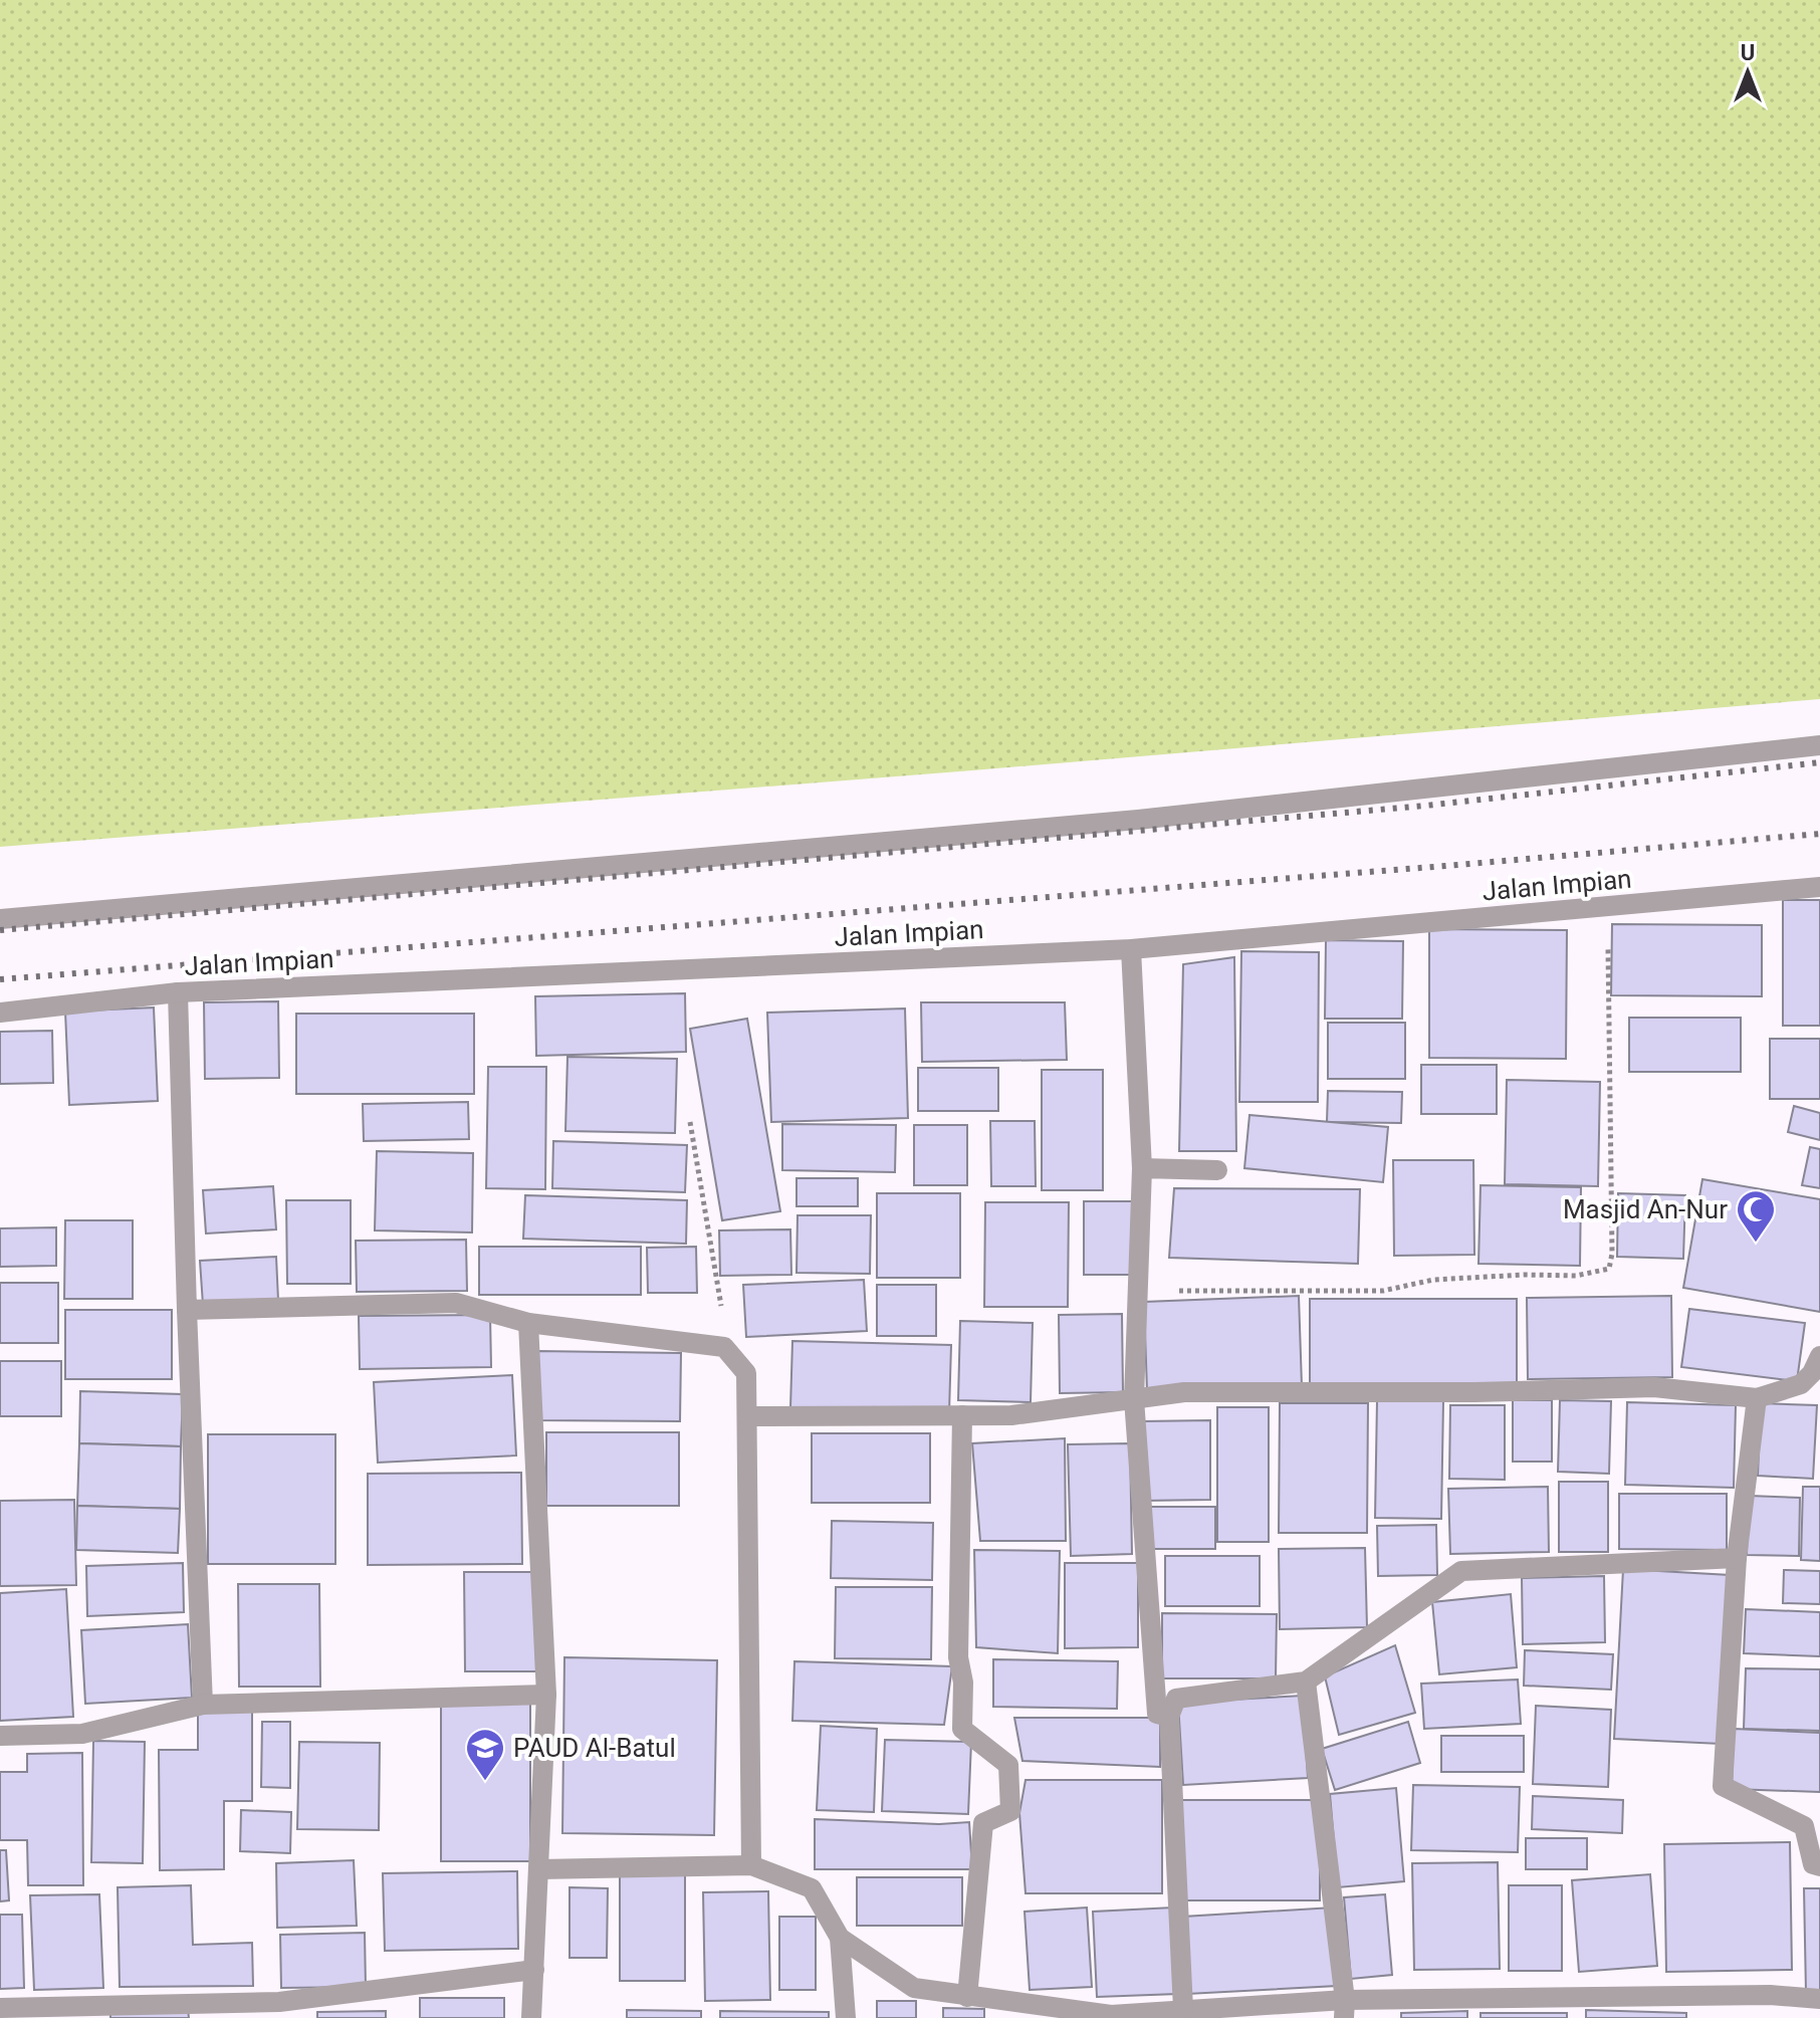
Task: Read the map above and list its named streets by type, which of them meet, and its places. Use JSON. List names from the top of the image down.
{
  "streets": {
    "street": ["Jalan Impian"]
  },
  "places": {
    "mosque": ["Masjid An-Nur"],
    "school or university": ["PAUD Al-Batul"]
  },
  "north": "top"
}
